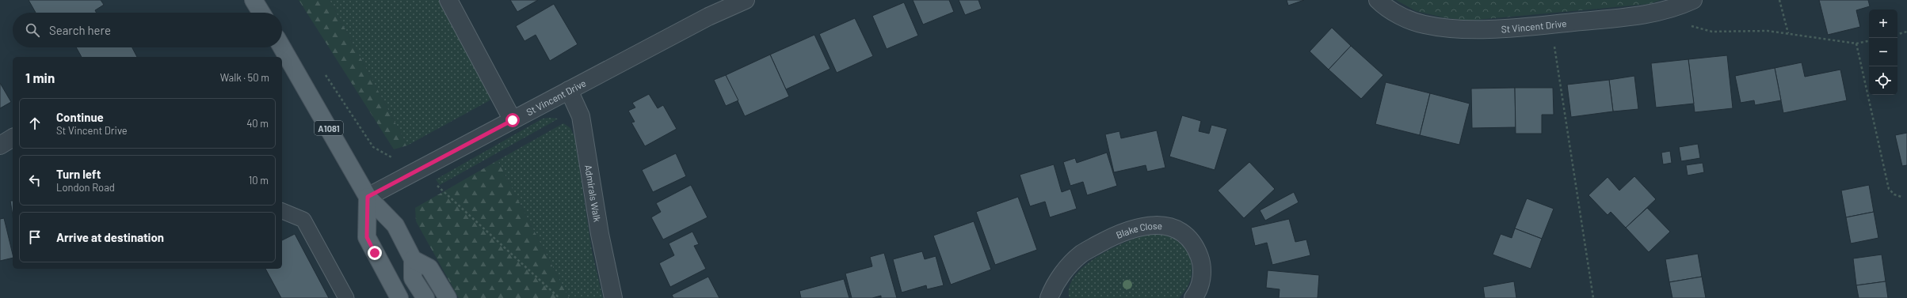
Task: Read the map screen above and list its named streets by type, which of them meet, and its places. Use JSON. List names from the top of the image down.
{
  "streets": {
    "main road": ["A1081"],
    "street": ["St Vincent Drive", "Admirals Walk", "Blake Close"]
  },
  "crossings": [
    ["St Vincent Drive", "A1081"],
    ["St Vincent Drive", "Admirals Walk"]
  ],
  "page": {
    "map_buttons": ["+", "−"],
    "search": "Search here",
    "heading": ["1 min", "Walk · 50 m"],
    "list": [
      ["Continue", "St Vincent Drive", "40 m"],
      ["Turn left", "London Road", "10 m"],
      "Arrive at destination"
    ]
  }
}
